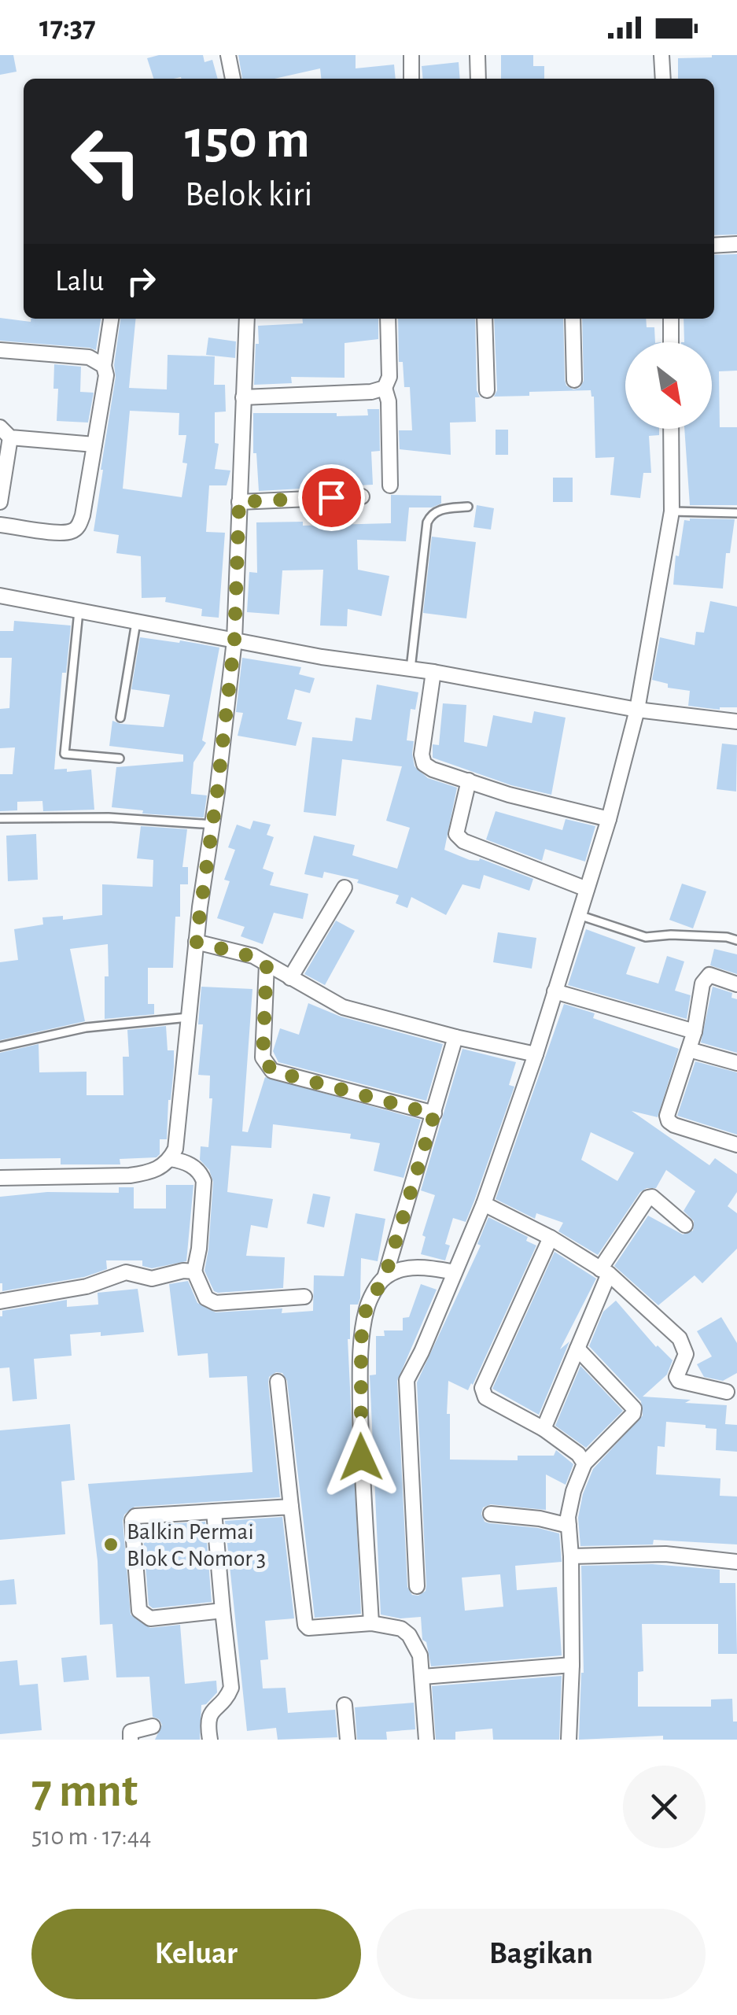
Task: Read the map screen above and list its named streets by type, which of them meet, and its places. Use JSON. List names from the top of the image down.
{
  "places": ["Balkin Permai Blok C Nomor 3"],
  "north": "bottom right",
  "page": {
    "status": "17:37",
    "turn": ["150 m", "Belok kiri"],
    "then": "Lalu",
    "heading": ["7 mnt", "510 m · 17:44"],
    "buttons": ["Keluar", "Bagikan"]
  }
}
